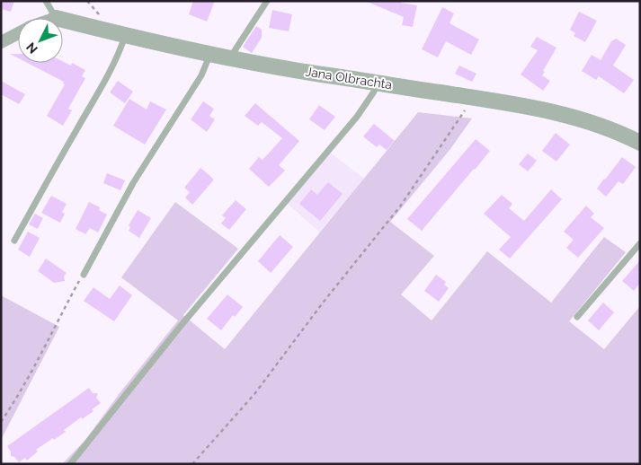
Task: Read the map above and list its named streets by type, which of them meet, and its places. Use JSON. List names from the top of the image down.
{
  "streets": {
    "street": ["Jana Olbrachta"]
  },
  "north": "bottom left"
}
